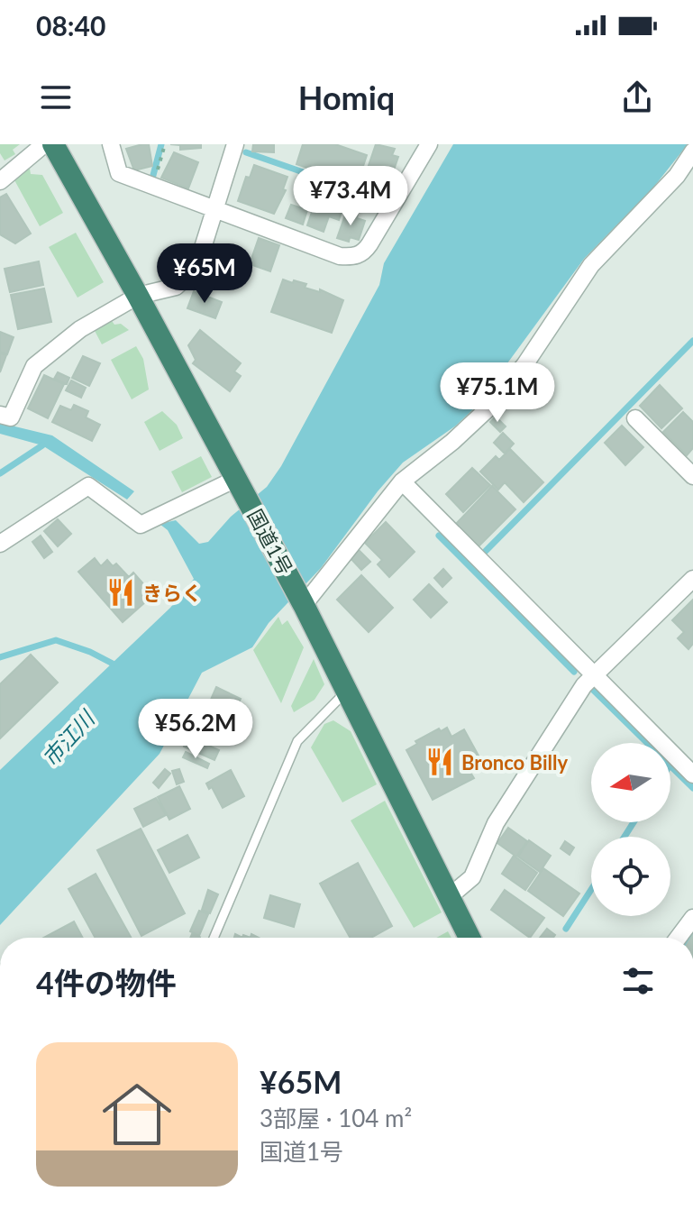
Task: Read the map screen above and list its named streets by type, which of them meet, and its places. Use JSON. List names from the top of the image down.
{
  "streets": {
    "highway": ["国道1号"]
  },
  "water": ["市江川"],
  "places": {
    "restaurant": ["きらく", "Bronco Billy"]
  },
  "north": "left",
  "page": {
    "status": "08:40",
    "header": "Homiq",
    "price": [
      "¥73.4M",
      "¥65M",
      "¥75.1M",
      "¥56.2M"
    ],
    "heading": "4件の物件",
    "list": [
      {
        "name": "¥65M",
        "note": "3部屋 · 104 m² · 国道1号"
      }
    ]
  }
}
